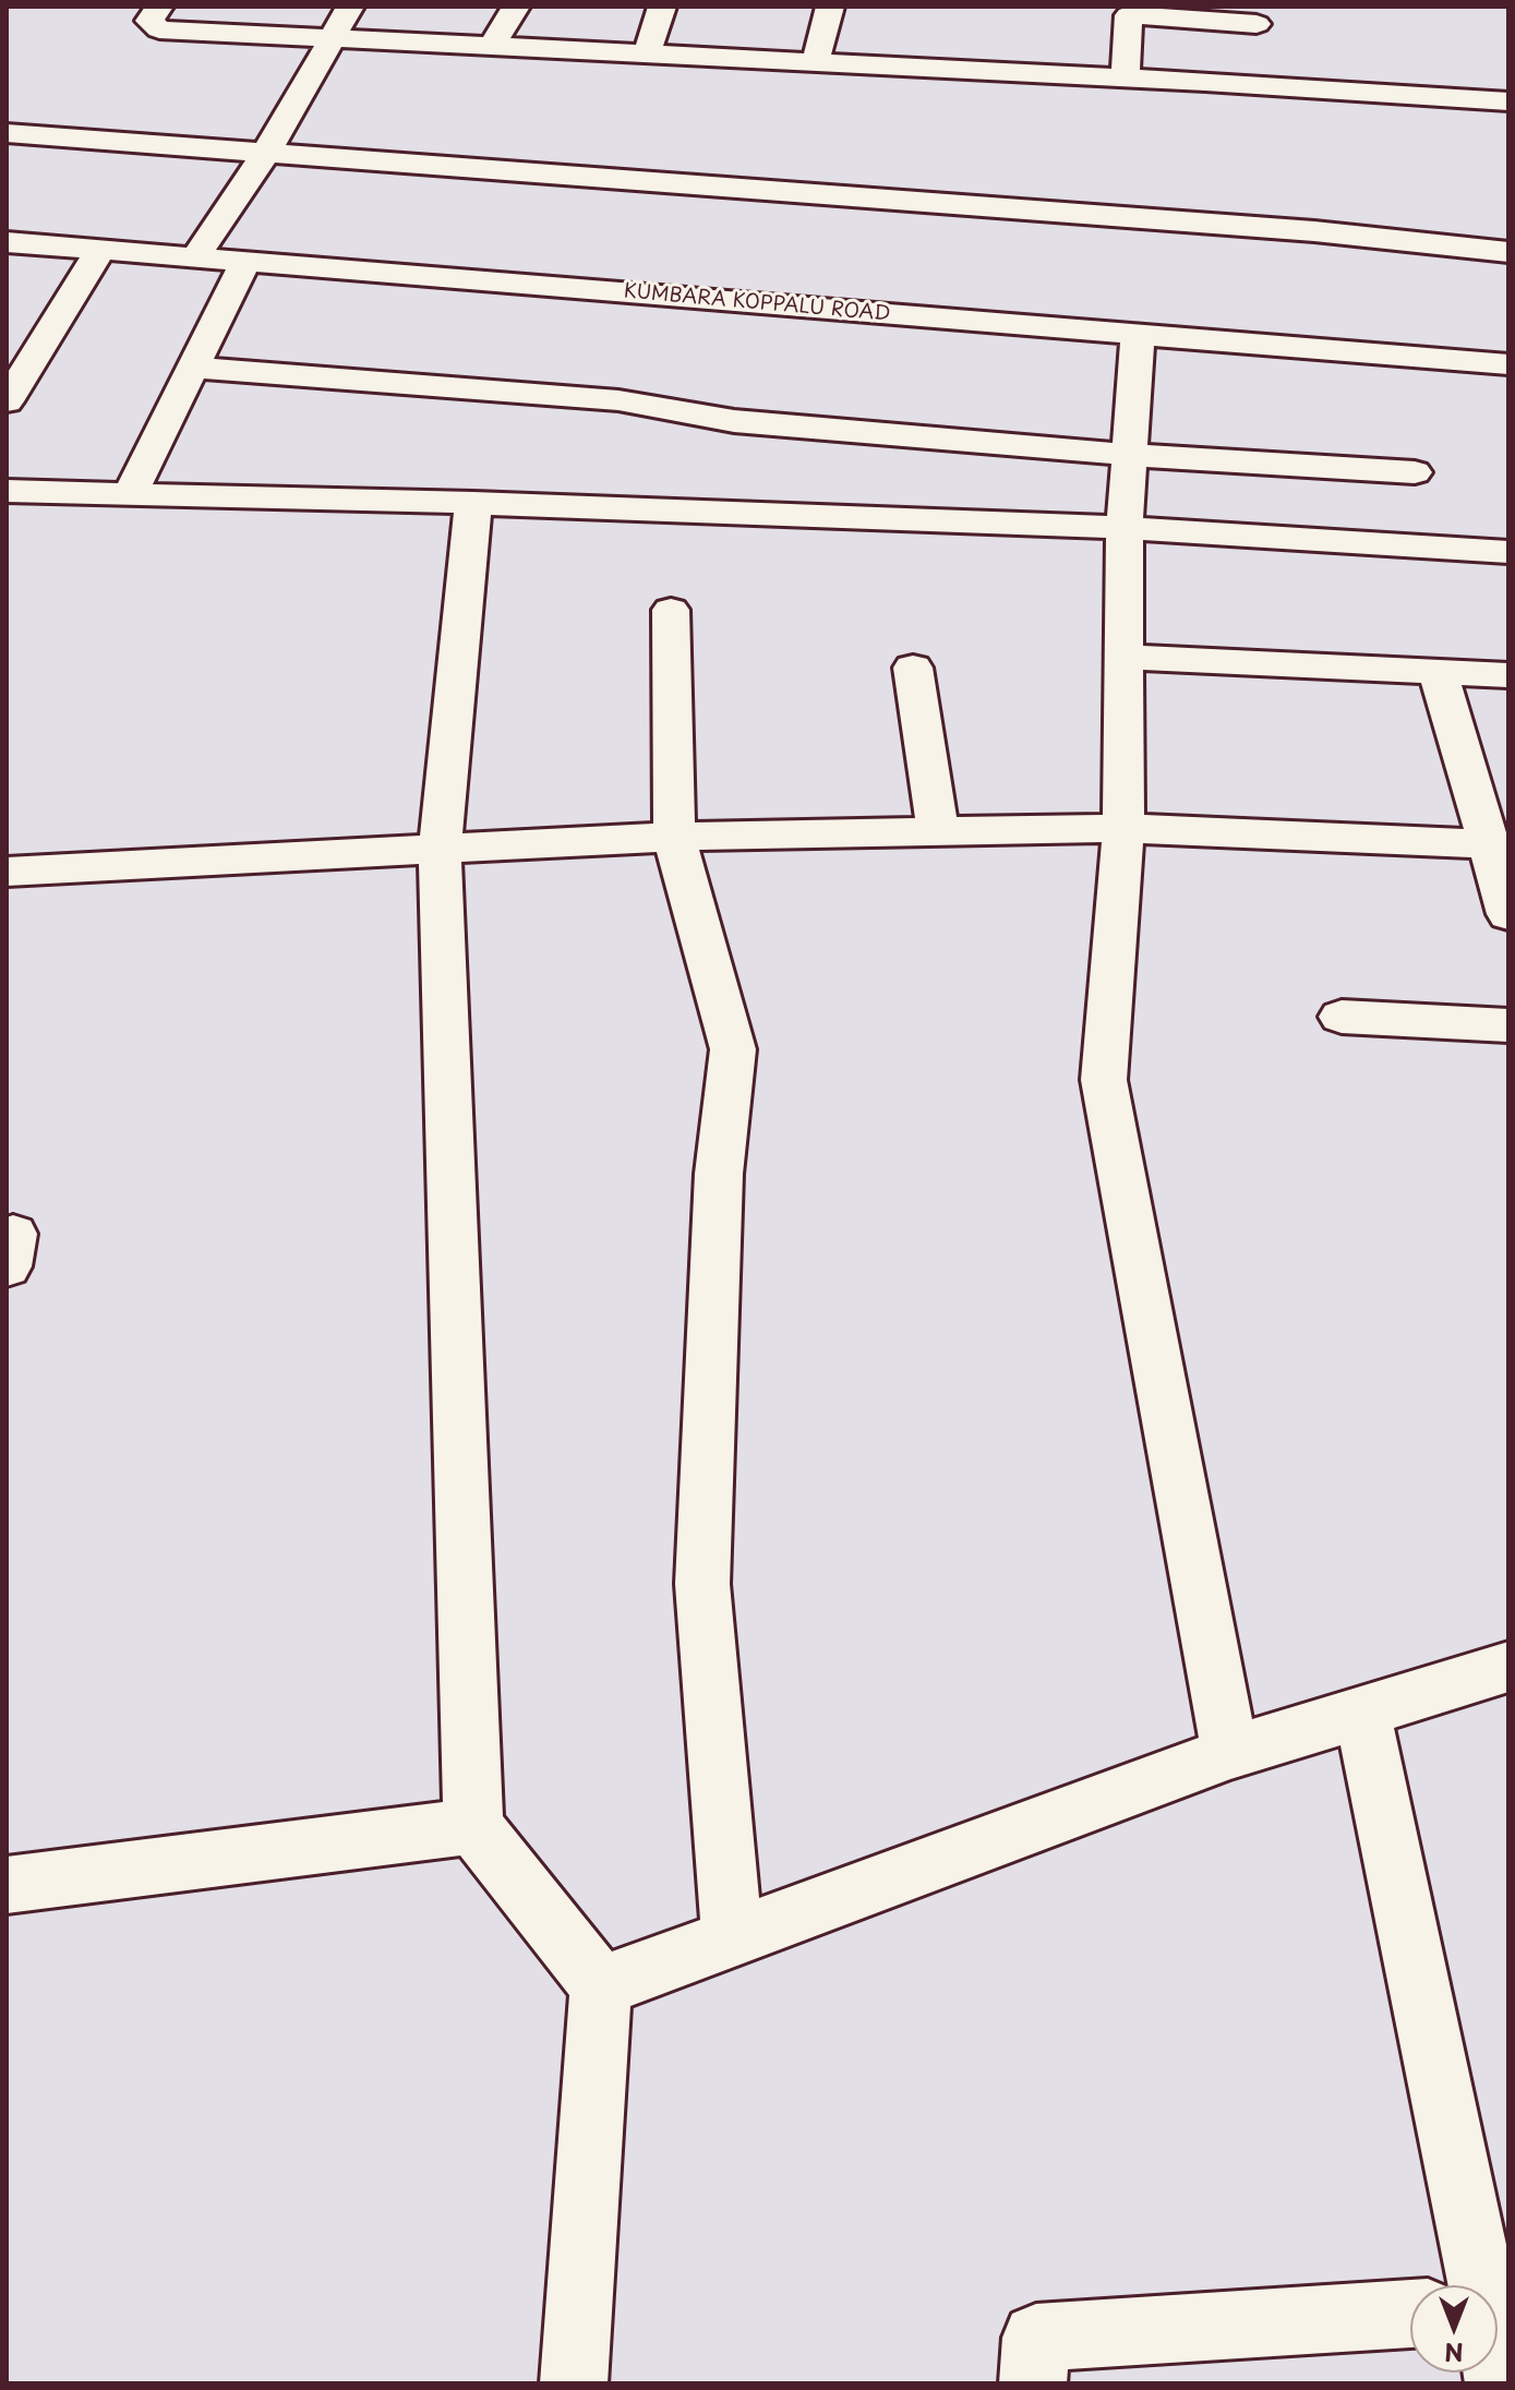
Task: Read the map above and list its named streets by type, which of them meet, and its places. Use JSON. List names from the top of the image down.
{
  "streets": {
    "street": ["KUMBARA KOPPALU ROAD"]
  },
  "north": "bottom"
}
